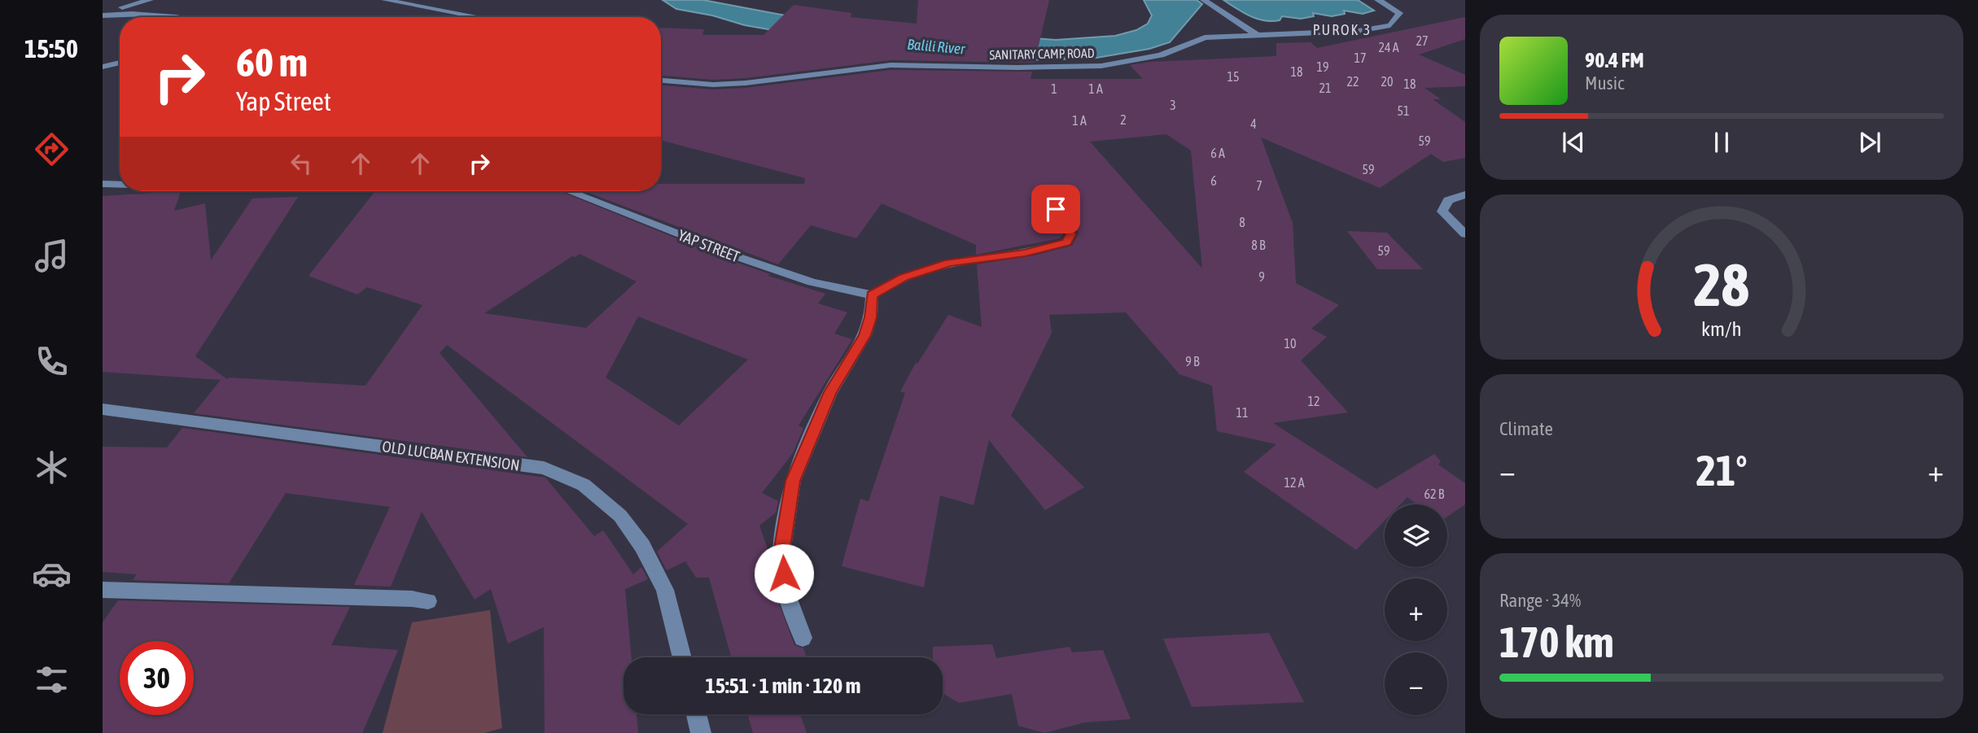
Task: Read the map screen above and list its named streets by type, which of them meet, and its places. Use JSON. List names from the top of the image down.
{
  "streets": {
    "street": ["SANITARY CAMP ROAD", "YAP STREET", "OLD LUCBAN EXTENSION"]
  },
  "districts": ["PUROK 3"],
  "water": ["Balili River"],
  "house_numbers": [
    "27",
    "24 A",
    "17",
    "19",
    "18",
    "15",
    "22",
    "20",
    "18",
    "21",
    "1",
    "1 A",
    "3",
    "51",
    "2",
    "1 A",
    "4",
    "59",
    "6 A",
    "59",
    "6",
    "7",
    "8",
    "8 B",
    "59",
    "9",
    "10",
    "9 B",
    "12",
    "11",
    "12 A",
    "62 B"
  ],
  "page": {
    "tabs": "15:50",
    "turn": ["60 m", "Yap Street"],
    "song": ["90.4 FM", "Music"],
    "tile": [
      "Climate",
      ["Range · 34%", "170 km"]
    ],
    "heat": ["−", "21°", "+"],
    "map_buttons": ["+", "−"],
    "limit": "30",
    "trip": "15:51 · 1 min · 120 m",
    "gauge": ["28", "km/h"]
  }
}
